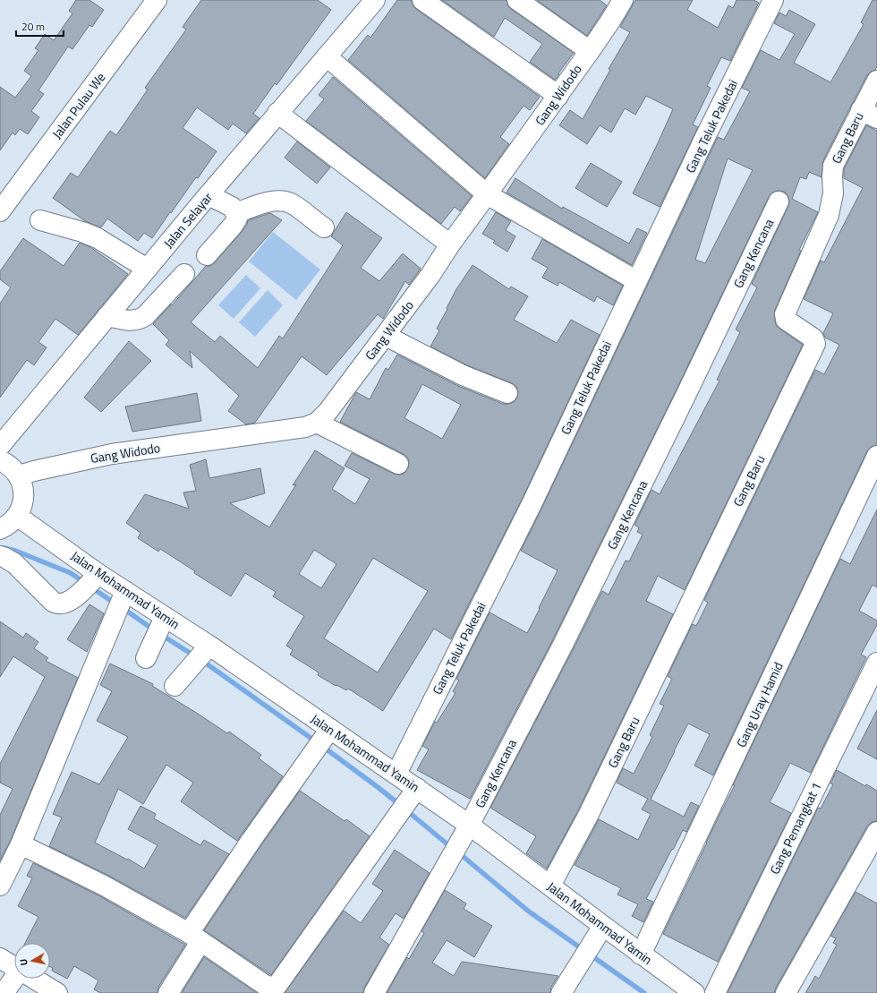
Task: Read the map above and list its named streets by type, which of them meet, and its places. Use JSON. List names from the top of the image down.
{
  "streets": {
    "street": [
      "Gang Widodo",
      "Jalan Pulau We",
      "Gang Teluk Pakedai",
      "Gang Baru",
      "Jalan Selayar",
      "Gang Kencana",
      "Jalan Mohammad Yamin",
      "Gang Uray Hamid",
      "Gang Pemangkat 1"
    ]
  },
  "crossings": [
    ["Gang Teluk Pakedai", "Jalan Mohammad Yamin"],
    ["Gang Baru", "Jalan Mohammad Yamin"],
    ["Gang Kencana", "Jalan Mohammad Yamin"],
    ["Jalan Mohammad Yamin", "Gang Uray Hamid"]
  ],
  "scale_bar": "20 m",
  "north": "left"
}
